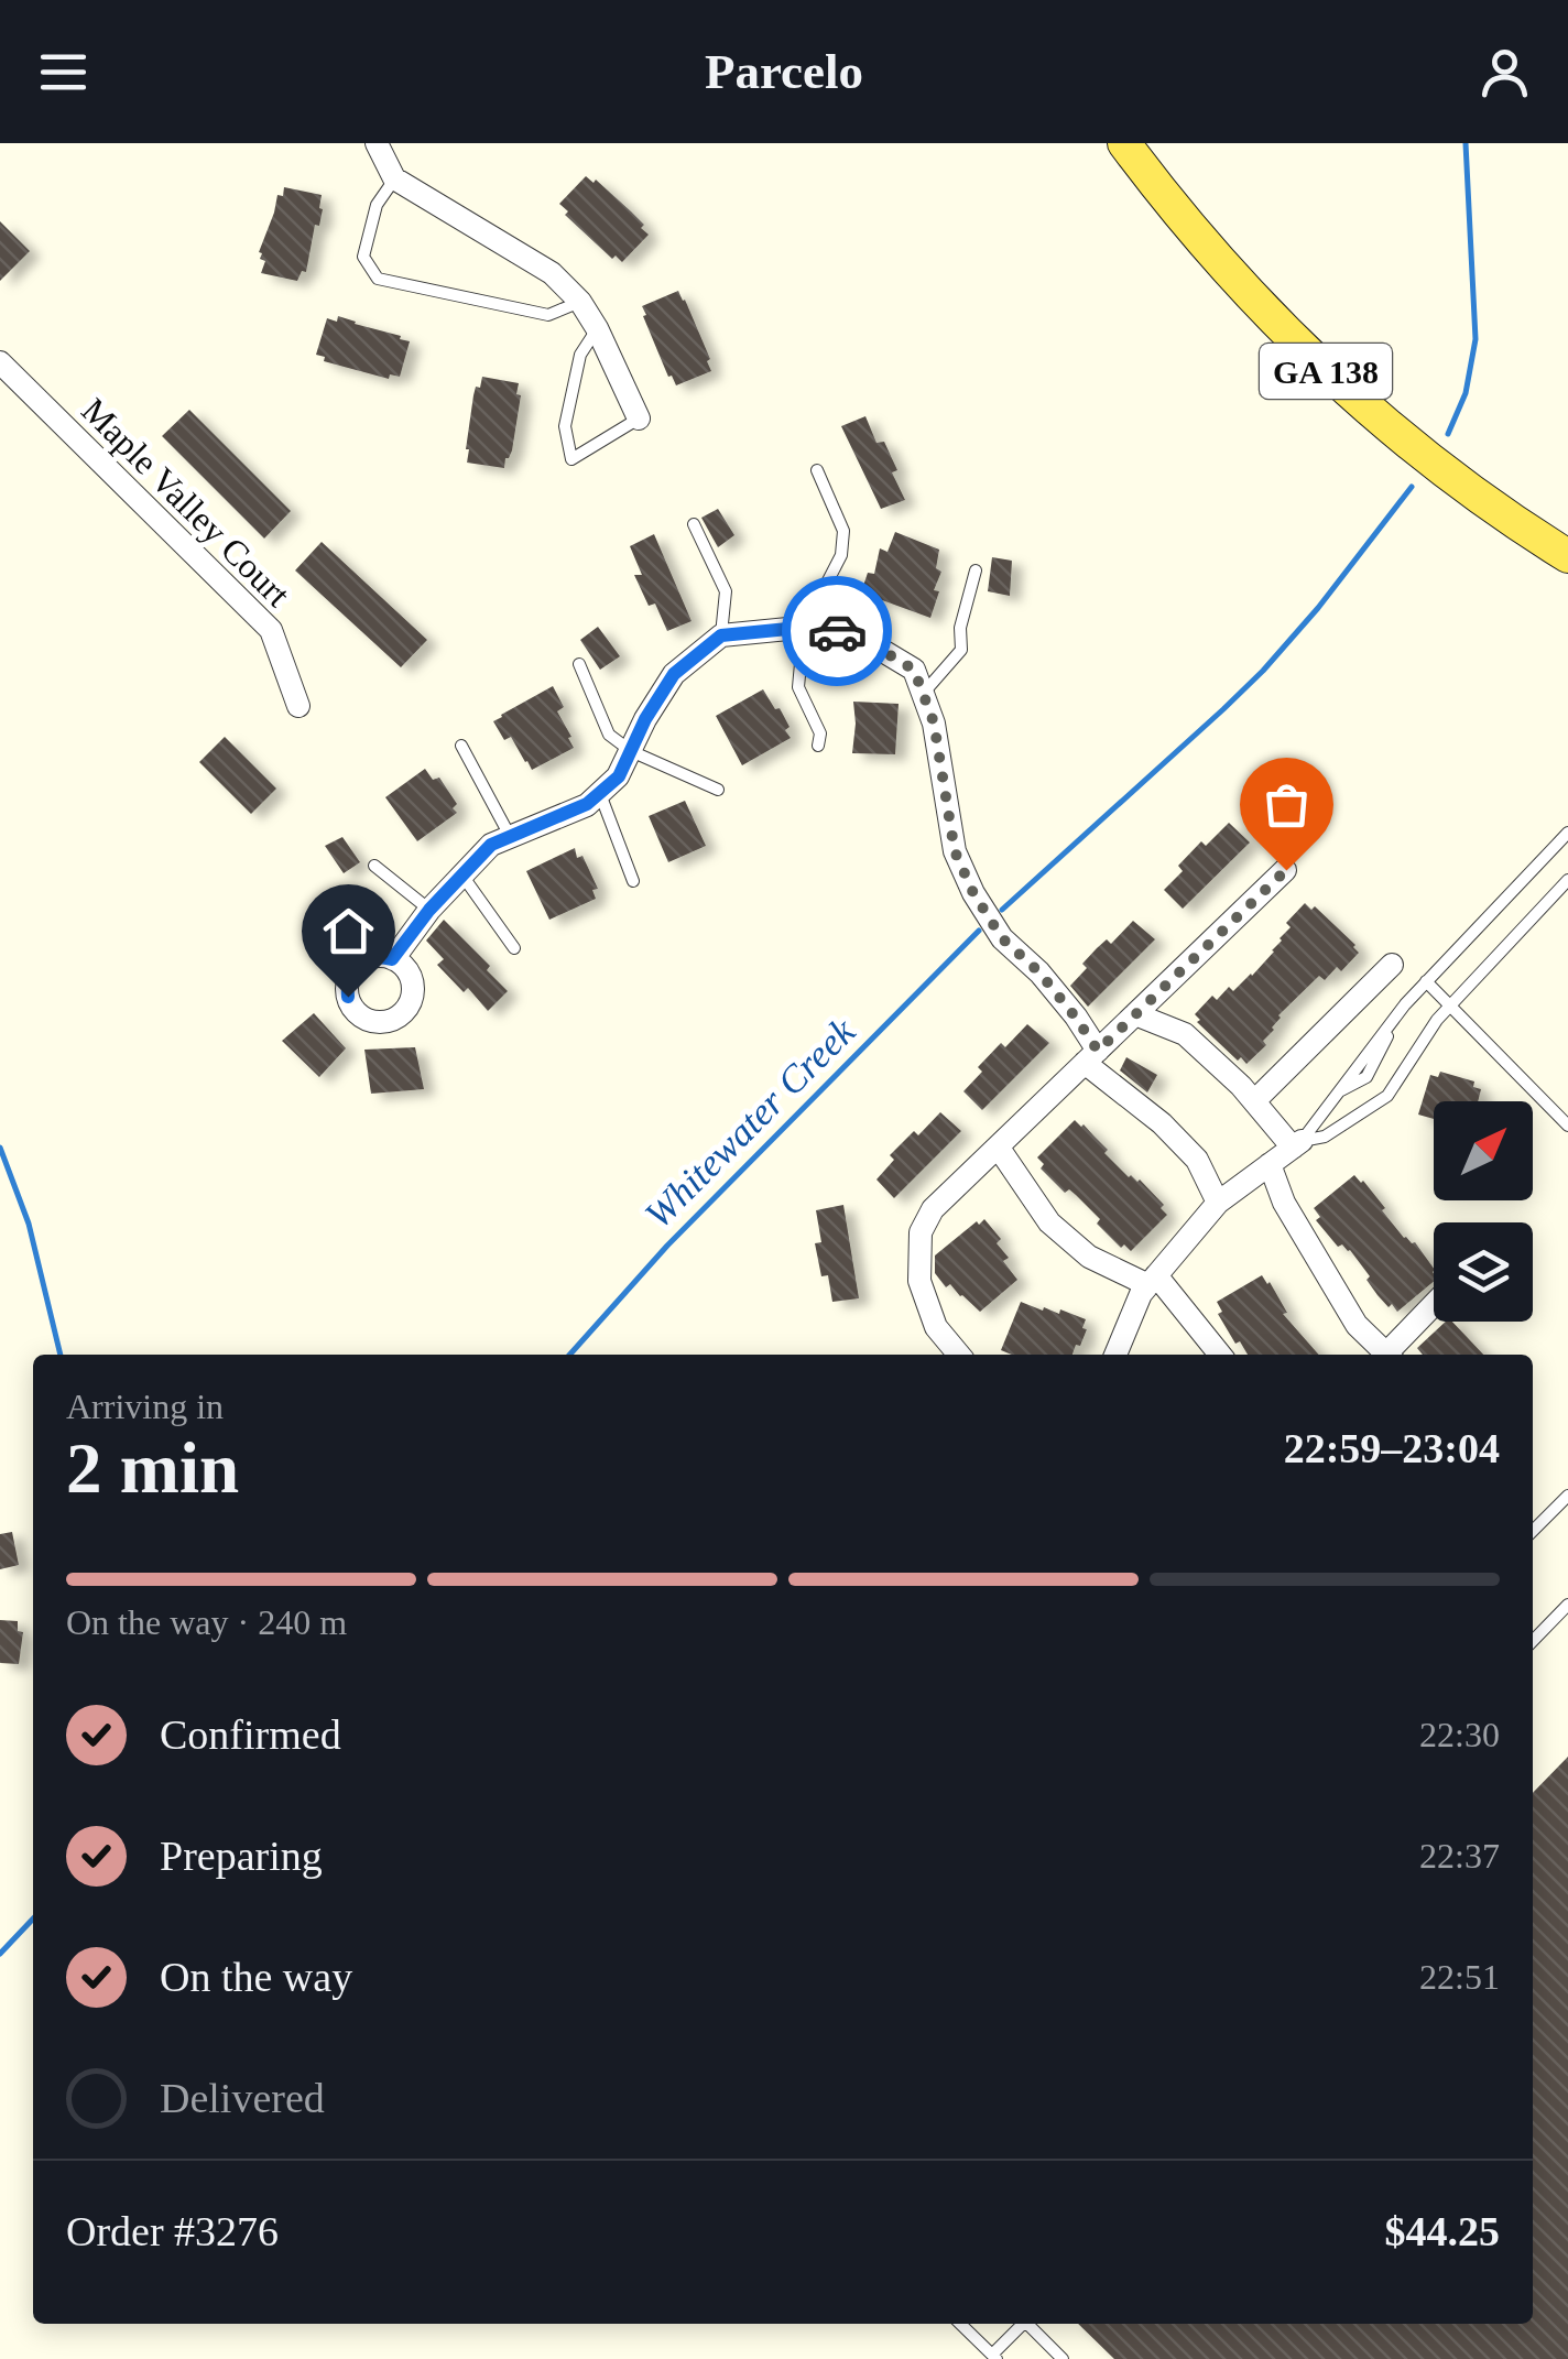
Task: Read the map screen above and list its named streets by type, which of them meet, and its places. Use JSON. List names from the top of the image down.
{
  "streets": {
    "main road": ["GA 138"],
    "street": ["Maple Valley Court"]
  },
  "water": ["Whitewater Creek"],
  "north": "top right",
  "page": {
    "header": "Parcelo",
    "heading": ["2 min", "Arriving in", "22:59–23:04"],
    "panel": ["Order #3276", "$44.25"],
    "bar": "On the way · 240 m",
    "list": [
      ["Confirmed", "22:30"],
      ["Preparing", "22:37"],
      ["On the way", "22:51"],
      "Delivered"
    ]
  }
}
